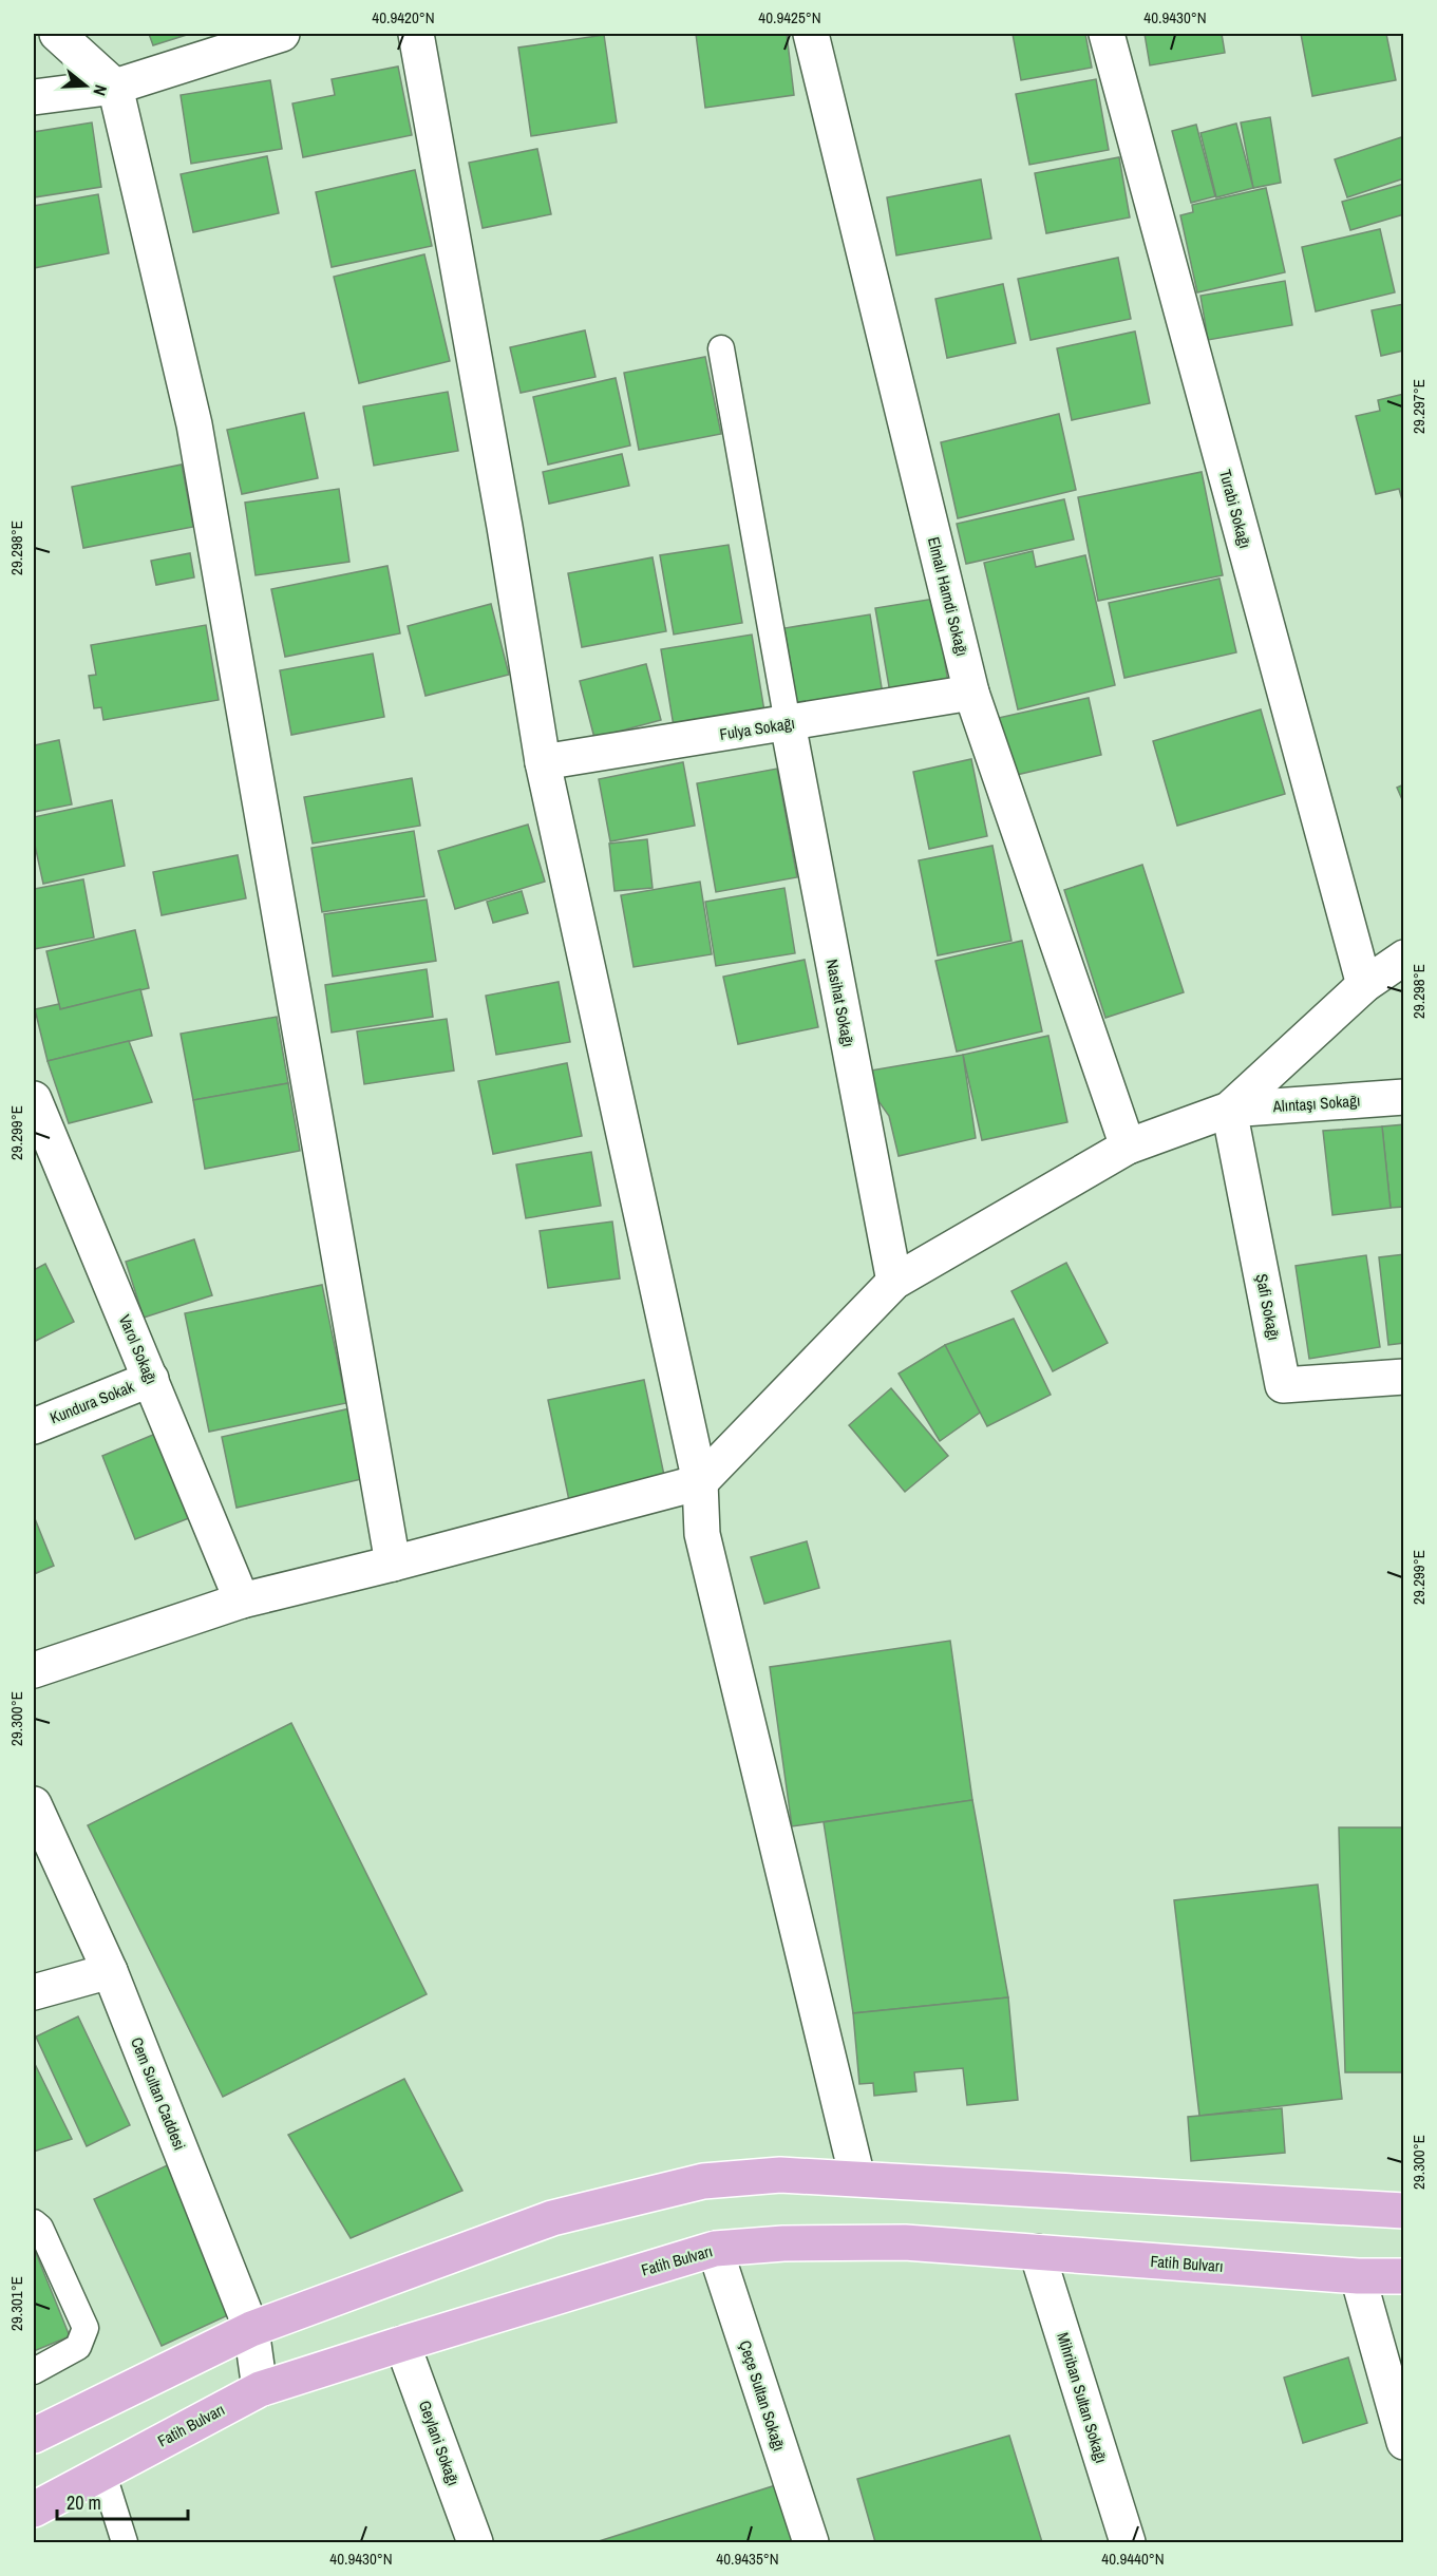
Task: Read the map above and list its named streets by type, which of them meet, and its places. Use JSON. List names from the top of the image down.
{
  "streets": {
    "main road": ["Fatih Bulvarı"],
    "street": [
      "Turabi Sokağı",
      "Elmalı Hamdi Sokağı",
      "Fulya Sokağı",
      "Nasihat Sokağı",
      "Alıntaşı Sokağı",
      "Şafi Sokağı",
      "Varol Sokağı",
      "Kundura Sokak",
      "Cem Sultan Caddesi",
      "Çeçe Sultan Sokağı",
      "Mihriban Sultan Sokağı",
      "Geylani Sokağı"
    ]
  },
  "crossings": [
    ["Elmalı Hamdi Sokağı", "Fulya Sokağı"],
    ["Fulya Sokağı", "Nasihat Sokağı"],
    ["Alıntaşı Sokağı", "Şafi Sokağı"],
    ["Varol Sokağı", "Kundura Sokak"],
    ["Cem Sultan Caddesi", "Fatih Bulvarı"],
    ["Fatih Bulvarı", "Çeçe Sultan Sokağı"],
    ["Fatih Bulvarı", "Mihriban Sultan Sokağı"],
    ["Fatih Bulvarı", "Geylani Sokağı"]
  ],
  "scale_bar": "20 m",
  "north": "right",
  "coordinates": [
    "40.9420°N",
    "40.9425°N",
    "40.9430°N",
    "29.297°E",
    "29.298°E",
    "29.299°E",
    "29.300°E",
    "29.301°E",
    "40.9435°N",
    "40.9440°N"
  ]
}
